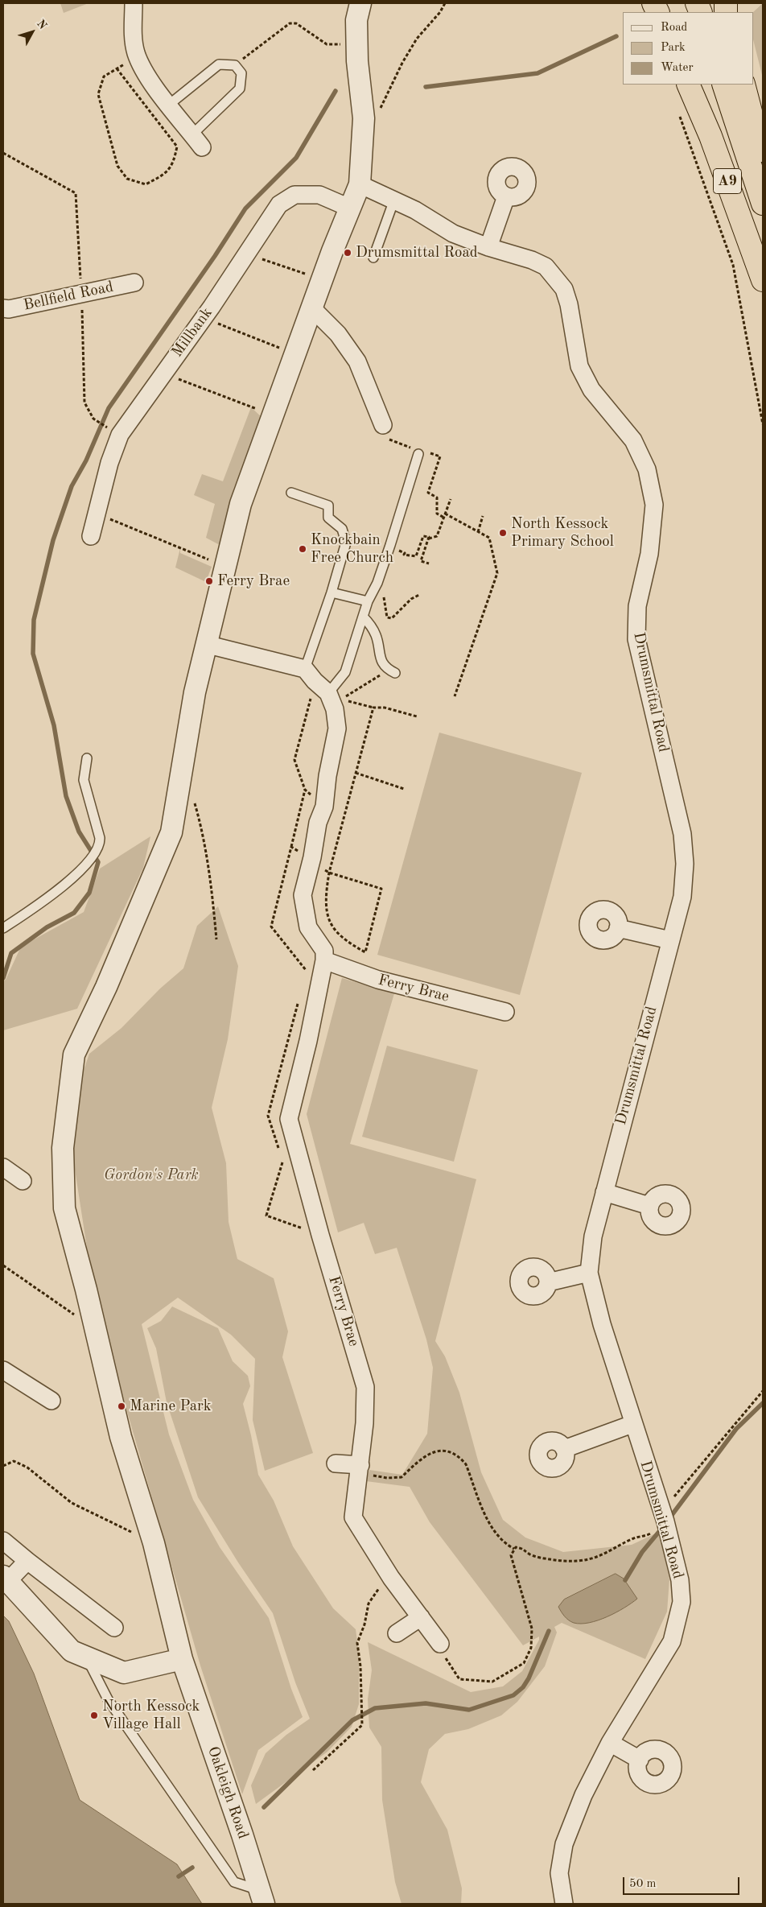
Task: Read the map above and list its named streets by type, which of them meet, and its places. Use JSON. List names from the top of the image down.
{
  "streets": {
    "highway": ["A9"],
    "street": [
      "Bellfield Road",
      "Millbank",
      "Drumsmittal Road",
      "Ferry Brae",
      "Oakleigh Road"
    ]
  },
  "crossings": [
    ["Millbank", "Oakleigh Road"],
    ["Drumsmittal Road", "Oakleigh Road"]
  ],
  "parks": ["Gordon's Park"],
  "places": [
    "Drumsmittal Road",
    "North Kessock Primary School",
    "Knockbain Free Church",
    "Ferry Brae",
    "Marine Park",
    "North Kessock Village Hall"
  ],
  "legend": ["Road", "Park", "Water"],
  "scale_bar": "50 m",
  "north": "top right"
}
